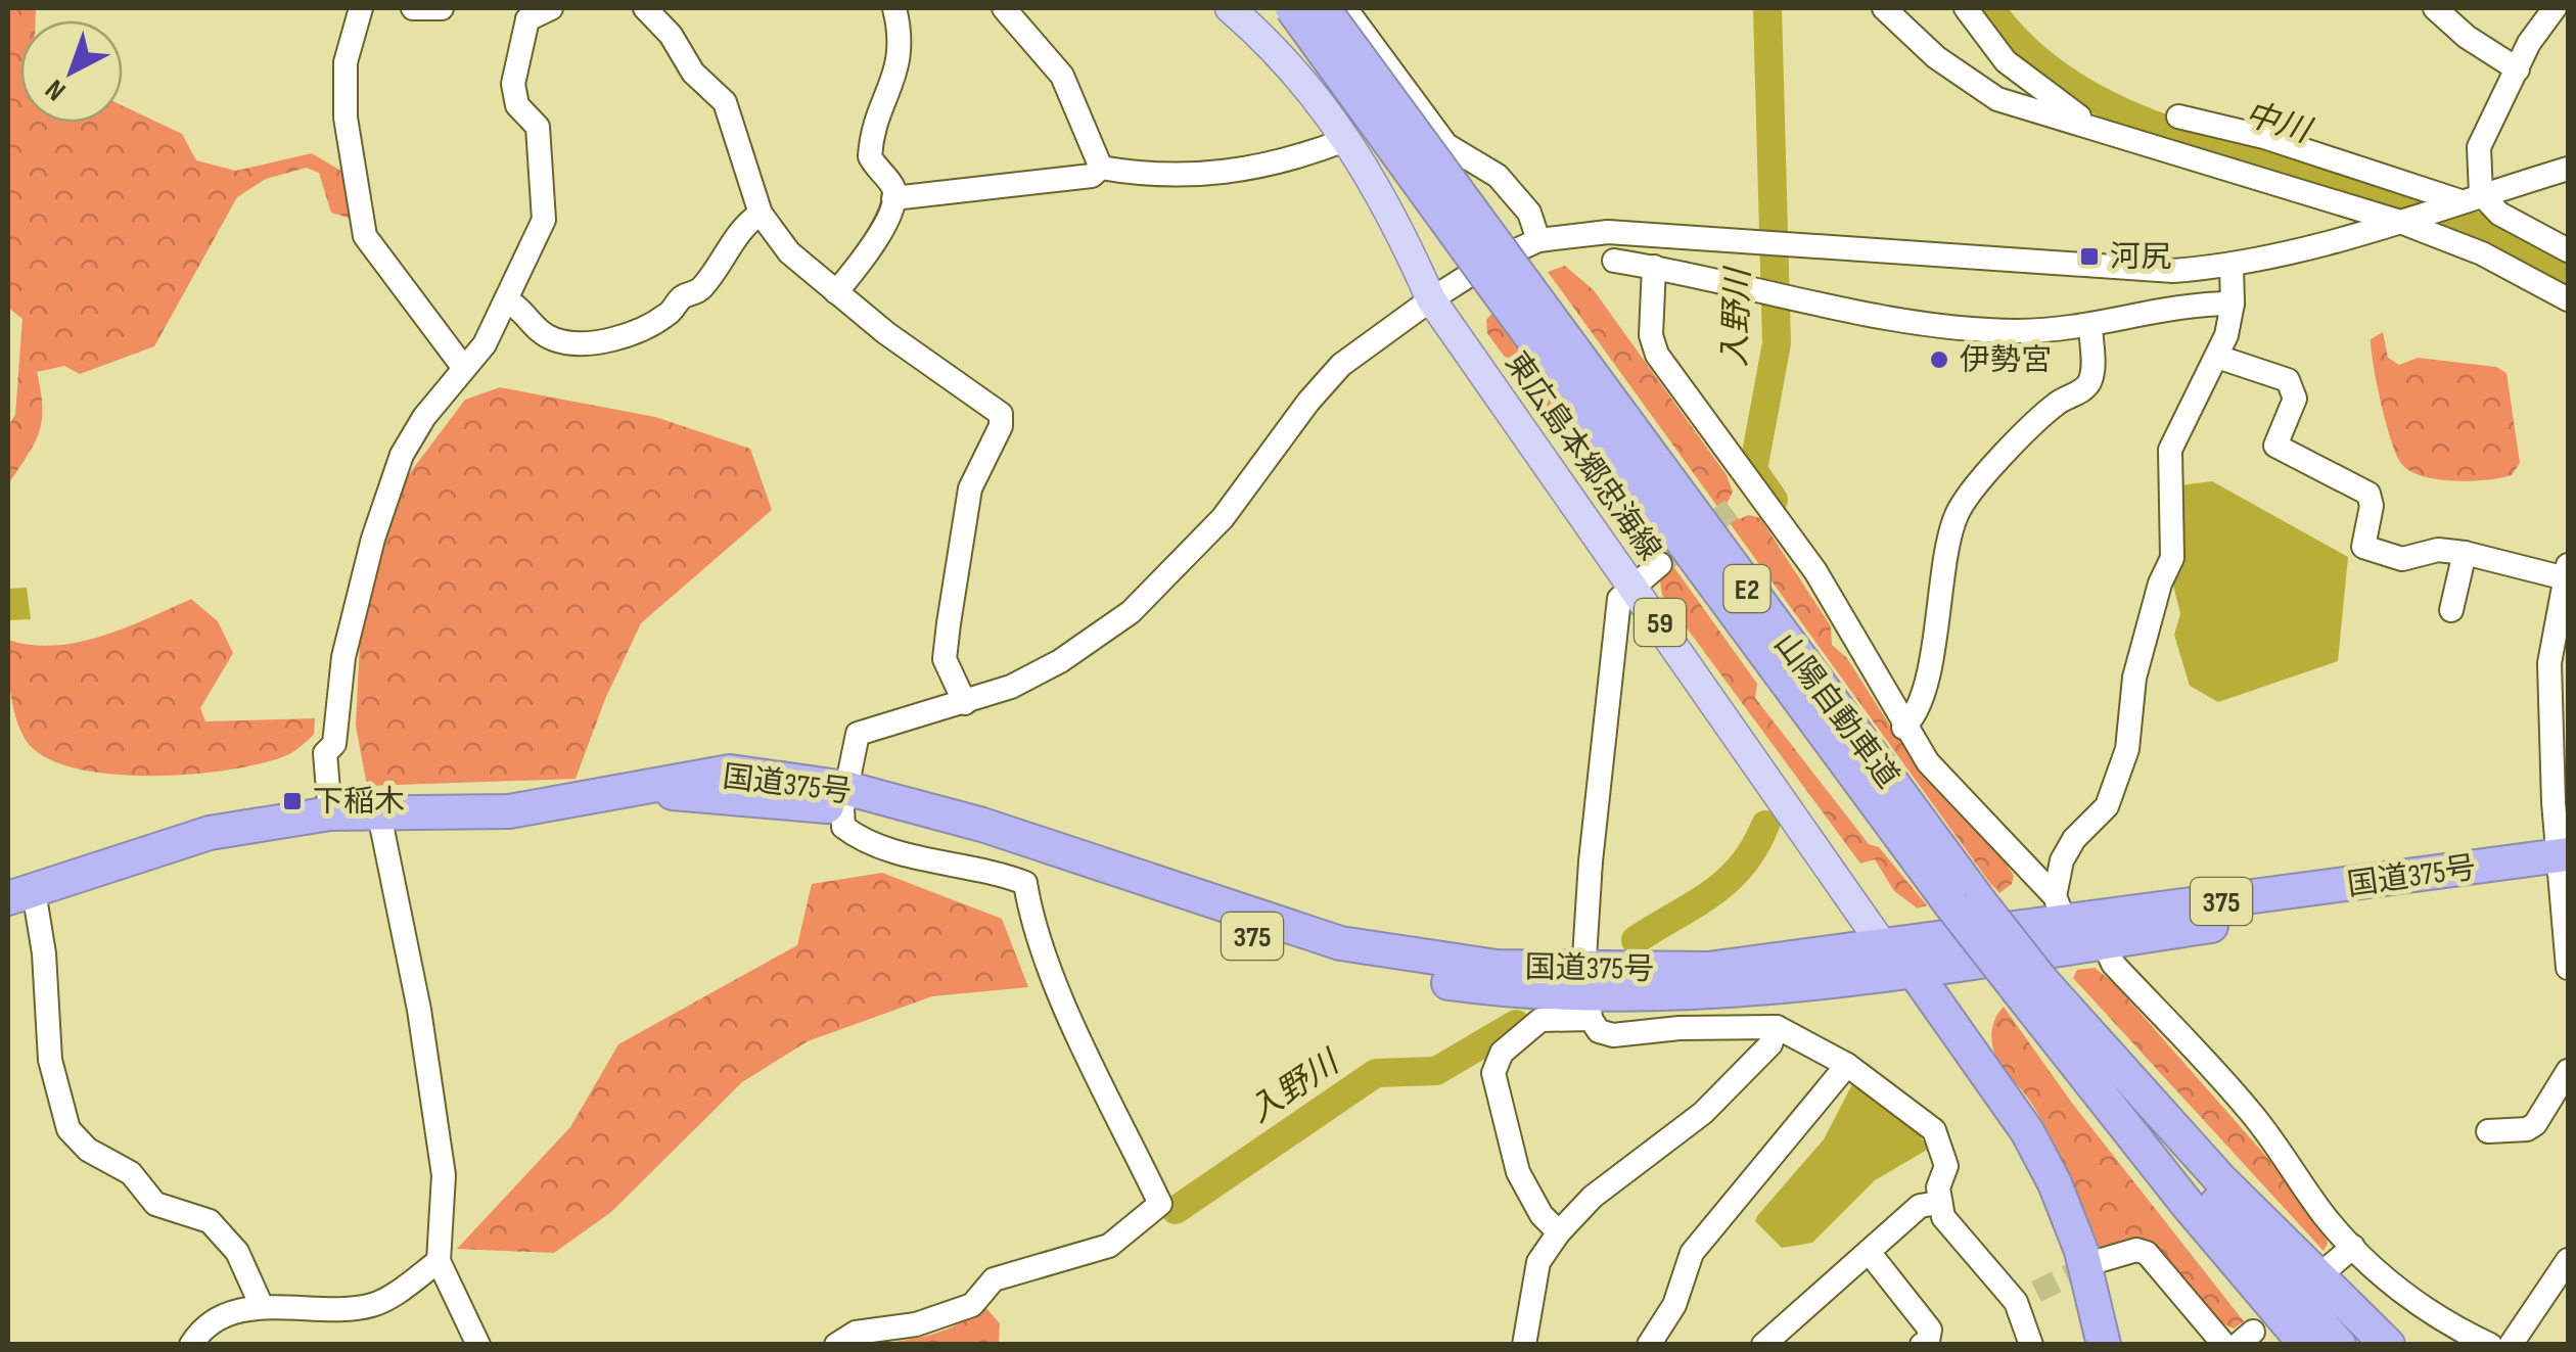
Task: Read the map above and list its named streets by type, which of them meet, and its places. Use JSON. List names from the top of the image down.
{
  "streets": {
    "highway": [
      "E2",
      "山陽自動車道",
      "国道375号",
      "375"
    ],
    "main road": ["東広島本郷忠海線", "59"]
  },
  "crossings": [
    ["東広島本郷忠海線", "国道375号"]
  ],
  "water": ["中川", "入野川"],
  "places": {
    "transit": ["河尻", "下稲木"],
    "other": ["伊勢宮"]
  },
  "north": "bottom left"
}
